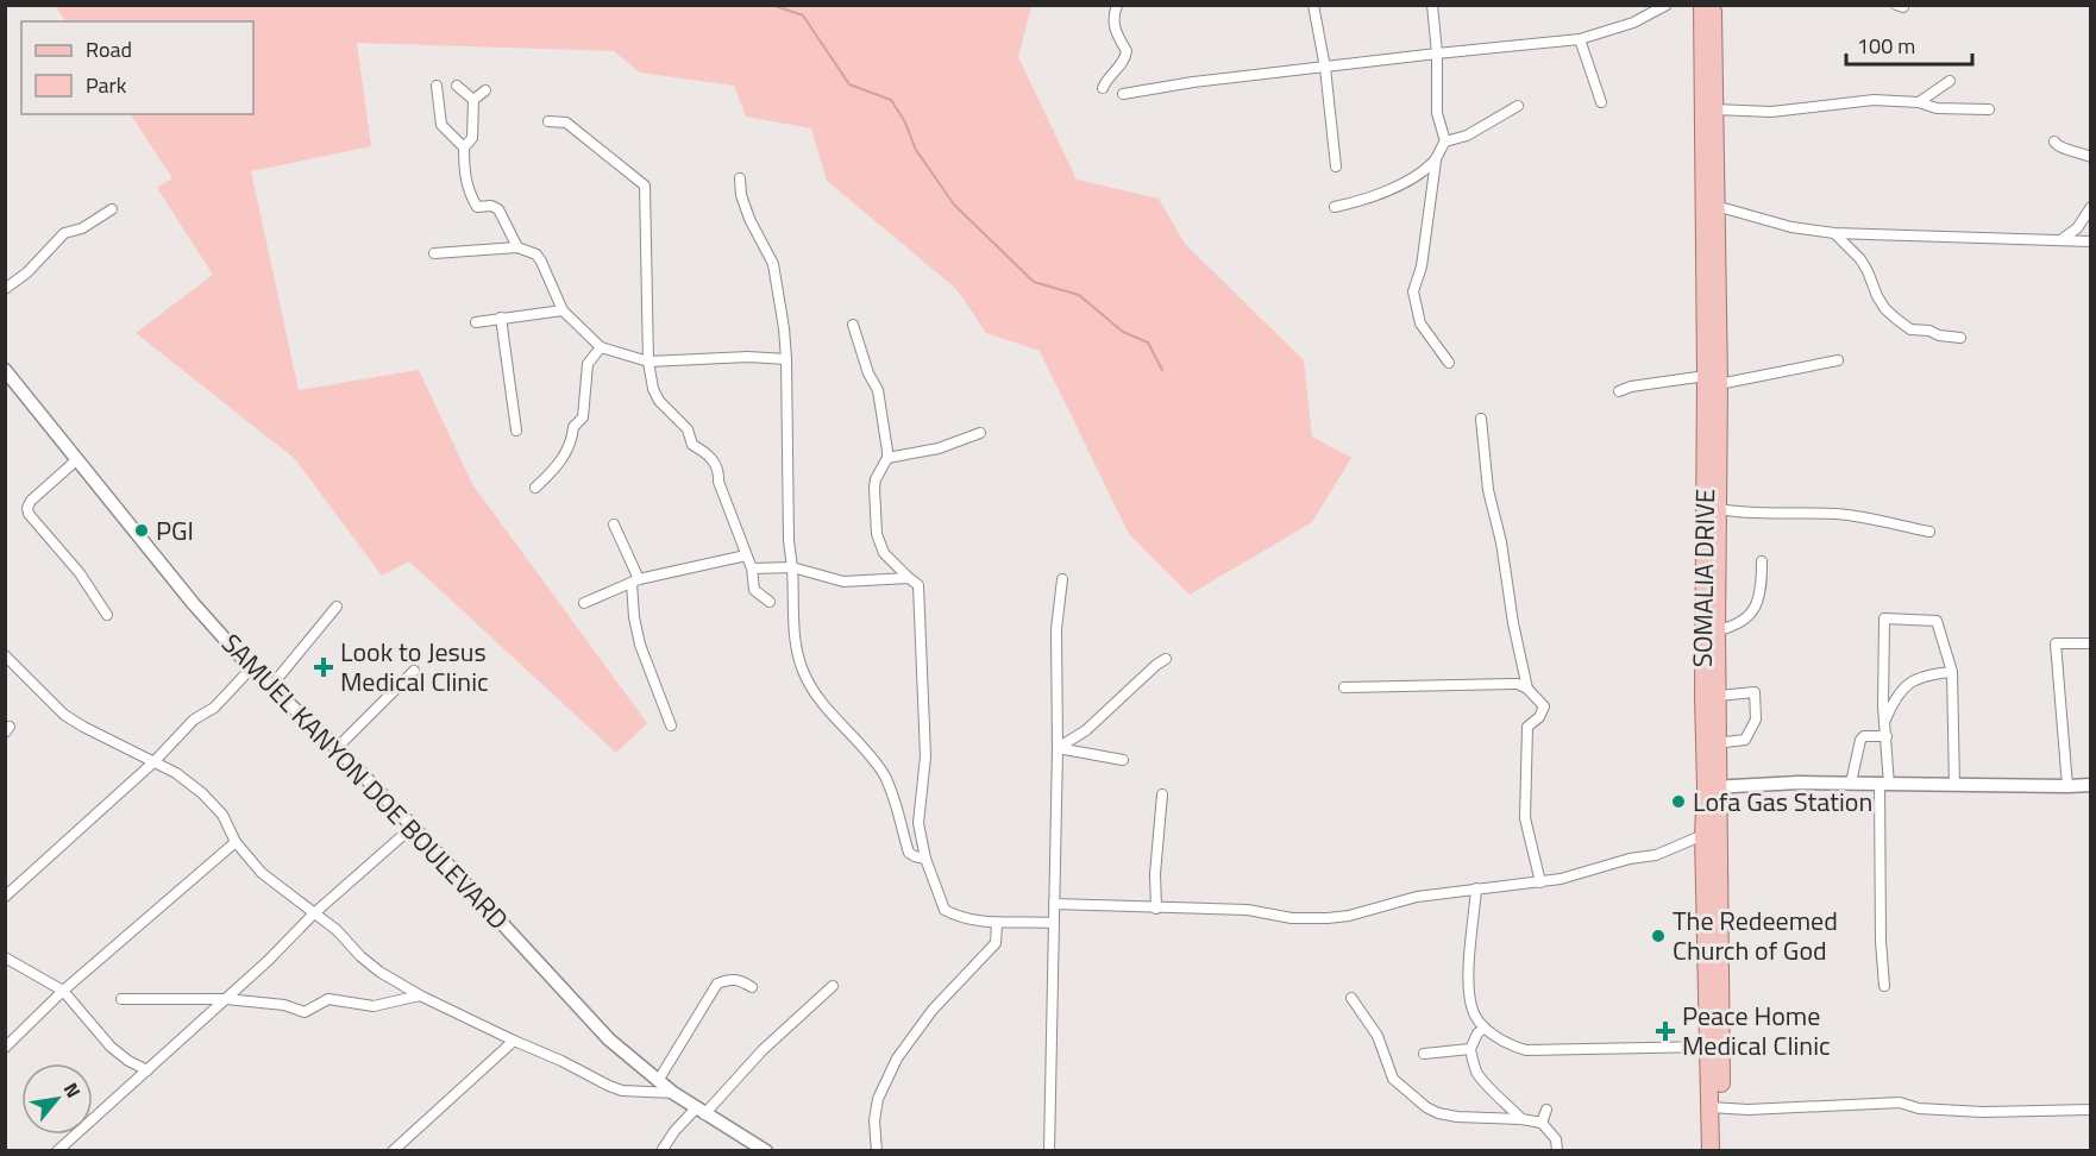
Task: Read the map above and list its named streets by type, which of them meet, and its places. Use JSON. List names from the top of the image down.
{
  "streets": {
    "main road": ["SOMALIA DRIVE"],
    "street": ["SAMUEL KANYON DOE BOULEVARD"]
  },
  "places": {
    "other": ["PGI", "Lofa Gas Station", "The Redeemed Church of God"],
    "health": ["Look to Jesus Medical Clinic", "Peace Home Medical Clinic"]
  },
  "legend": ["Road", "Park"],
  "scale_bar": "100 m",
  "north": "top right"
}
